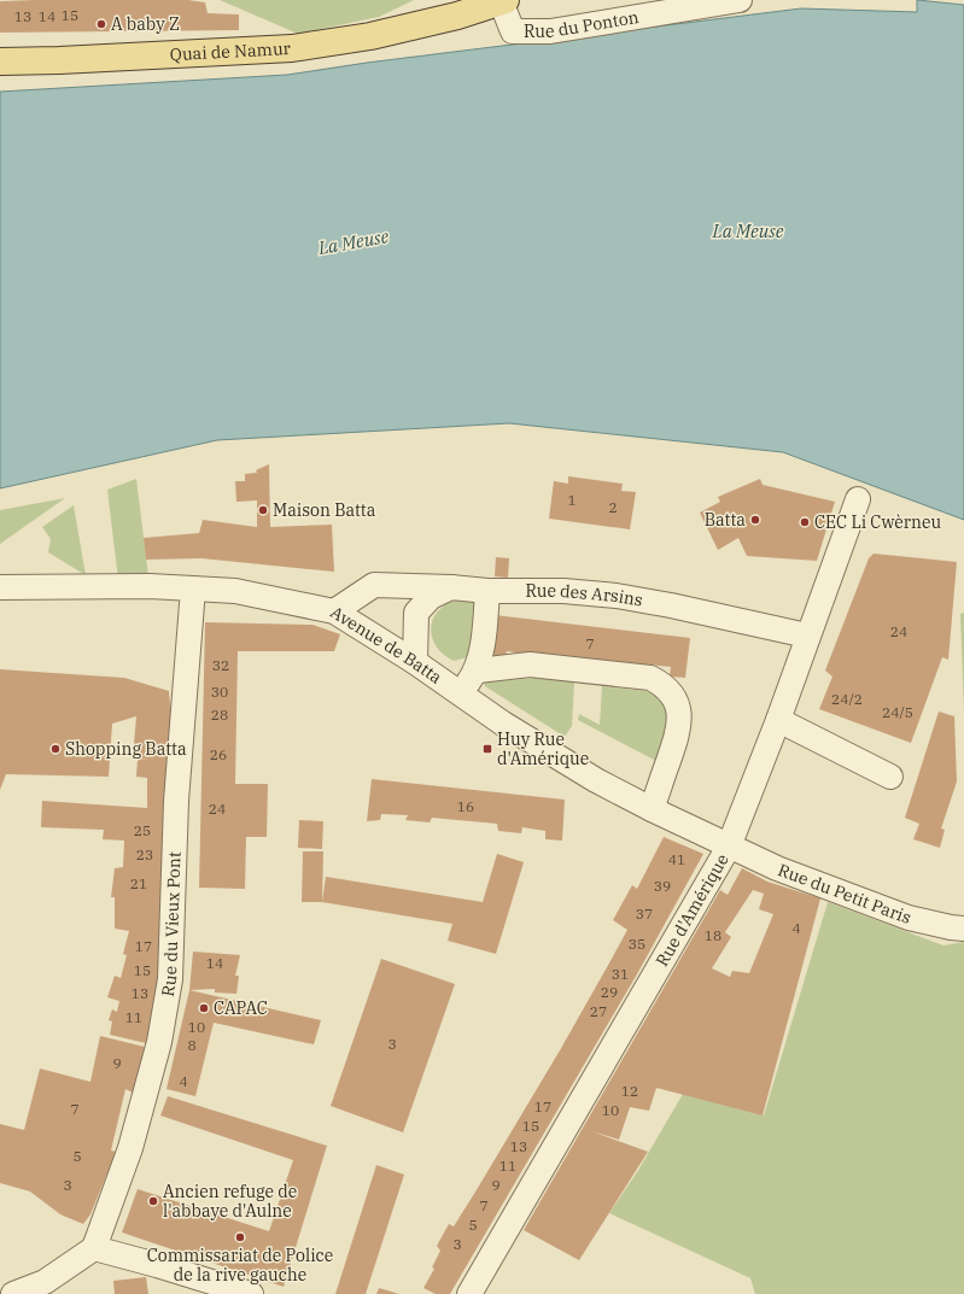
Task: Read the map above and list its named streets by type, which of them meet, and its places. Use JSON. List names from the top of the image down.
{
  "streets": {
    "main road": ["Quai de Namur"],
    "street": [
      "Rue du Ponton",
      "Rue des Arsins",
      "Avenue de Batta",
      "Rue du Petit Paris",
      "Rue d'Amérique",
      "Rue du Vieux Pont"
    ]
  },
  "crossings": [
    ["Rue du Ponton", "Quai de Namur"],
    ["Rue des Arsins", "Avenue de Batta"],
    ["Rue des Arsins", "Rue d'Amérique"],
    ["Avenue de Batta", "Rue du Petit Paris"],
    ["Avenue de Batta", "Rue d'Amérique"],
    ["Avenue de Batta", "Rue du Vieux Pont"],
    ["Rue du Petit Paris", "Rue d'Amérique"]
  ],
  "water": ["La Meuse"],
  "places": {
    "other": [
      "A baby Z",
      "Maison Batta",
      "Batta",
      "CEC Li Cwèrneu",
      "Shopping Batta",
      "CAPAC",
      "Ancien refuge de l'abbaye d'Aulne",
      "Commissariat de Police de la rive gauche"
    ],
    "transit": ["Huy Rue d'Amérique"]
  },
  "house_numbers": [
    "15",
    "13",
    "14",
    "1",
    "2",
    "24",
    "7",
    "32",
    "30",
    "24/2",
    "24/5",
    "28",
    "26",
    "16",
    "24",
    "25",
    "23",
    "41",
    "21",
    "39",
    "37",
    "4",
    "18",
    "35",
    "17",
    "14",
    "15",
    "31",
    "29",
    "13",
    "27",
    "11",
    "10",
    "3",
    "8",
    "9",
    "4",
    "12",
    "17",
    "7",
    "10",
    "15",
    "13",
    "5",
    "11",
    "3",
    "9",
    "7",
    "5",
    "3"
  ]
}
